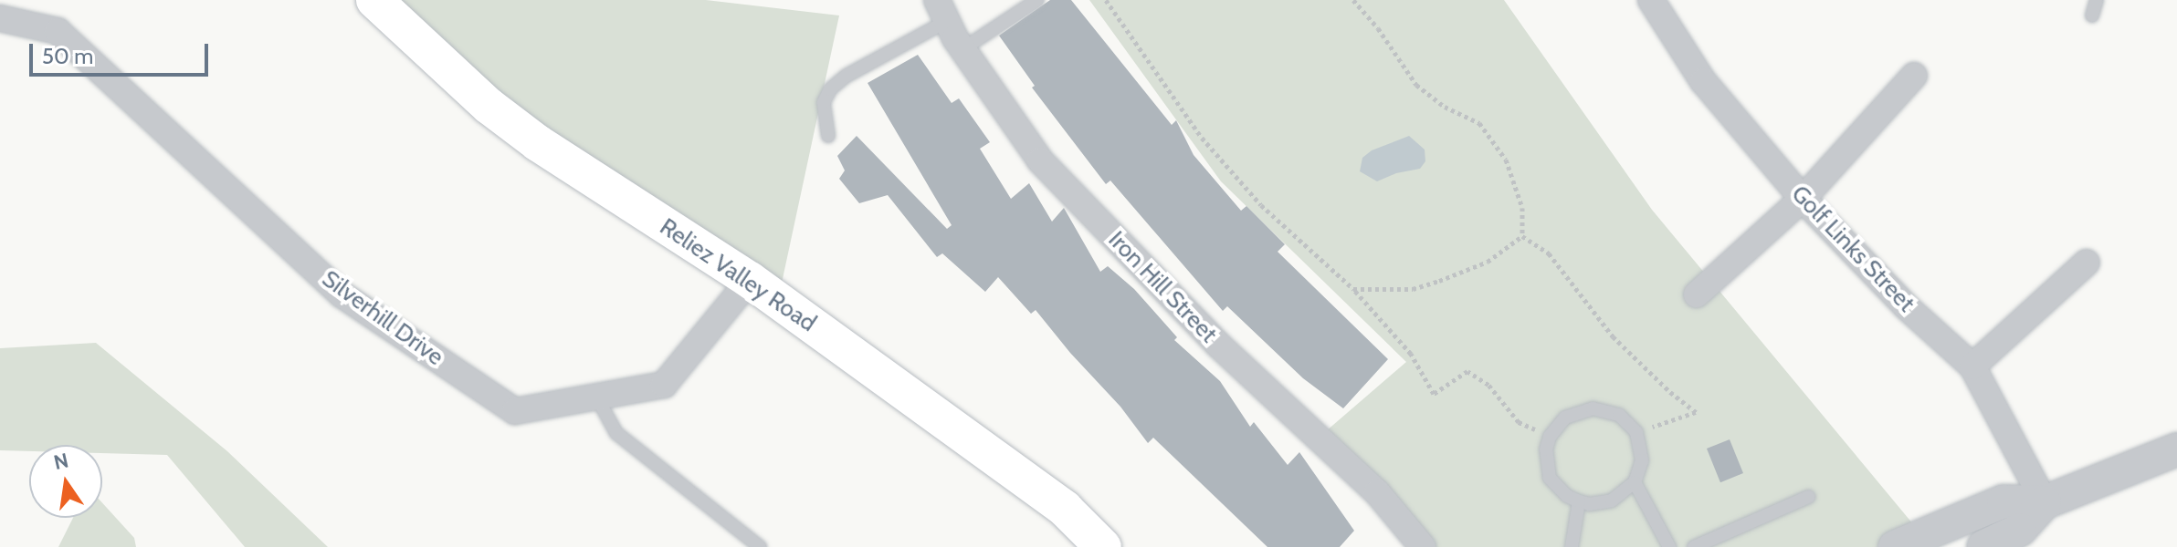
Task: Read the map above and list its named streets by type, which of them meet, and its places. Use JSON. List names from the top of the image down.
{
  "streets": {
    "main road": ["Reliez Valley Road"],
    "street": ["Golf Links Street", "Iron Hill Street", "Silverhill Drive"]
  },
  "crossings": [
    ["Reliez Valley Road", "Silverhill Drive"]
  ],
  "scale_bar": "50 m",
  "north": "top"
}
